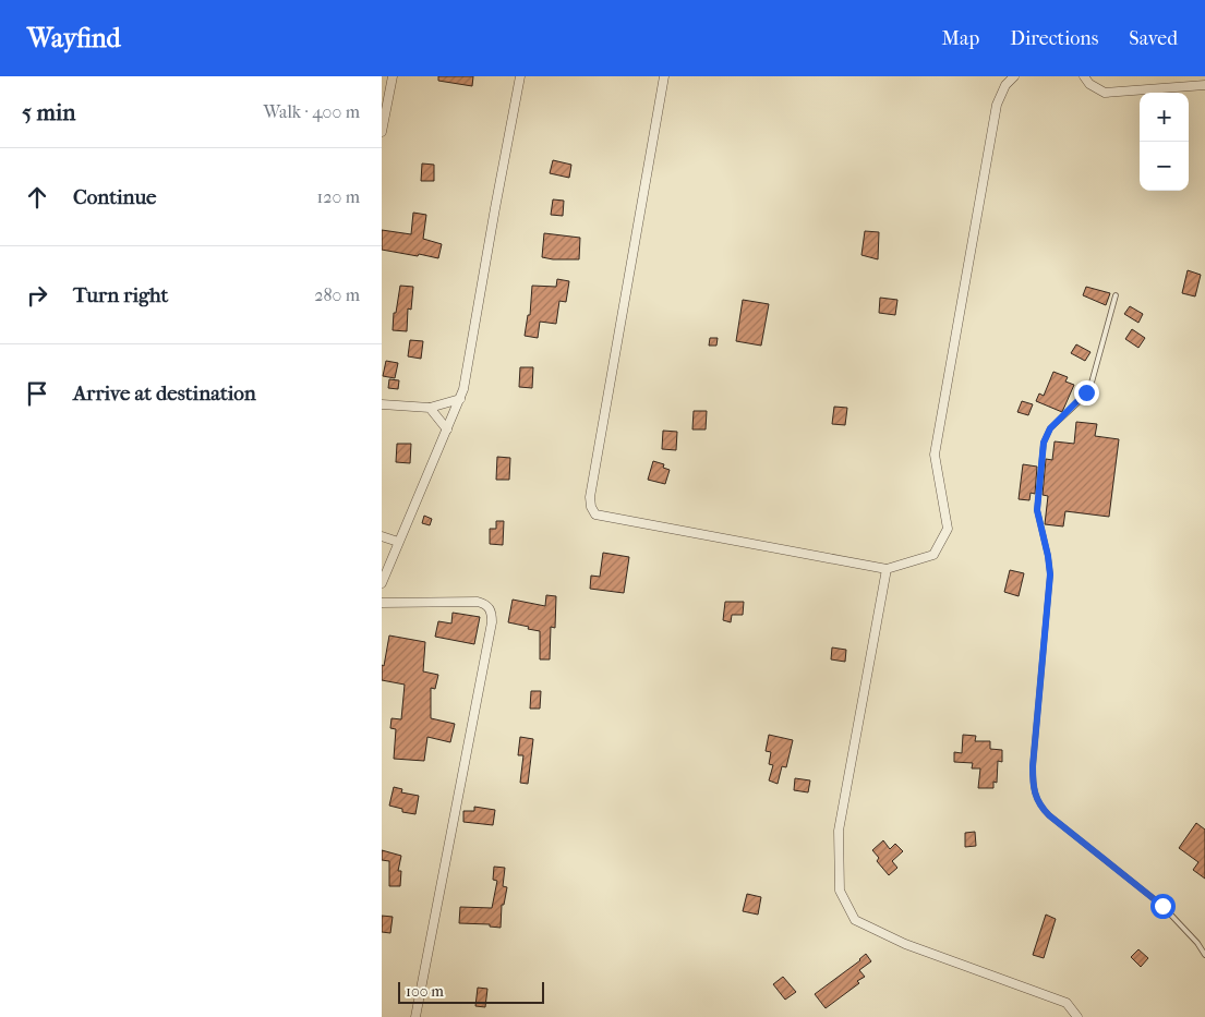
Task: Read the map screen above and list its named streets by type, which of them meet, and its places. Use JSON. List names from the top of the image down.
{
  "scale_bar": "100 m",
  "page": {
    "header": "Wayfind",
    "nav": ["Map", "Directions", "Saved"],
    "heading": ["5 min", "Walk · 400 m"],
    "map_buttons": ["+", "−"],
    "list": [
      ["Continue", "120 m"],
      ["Turn right", "280 m"],
      "Arrive at destination"
    ],
    "scale": "100 m"
  }
}
